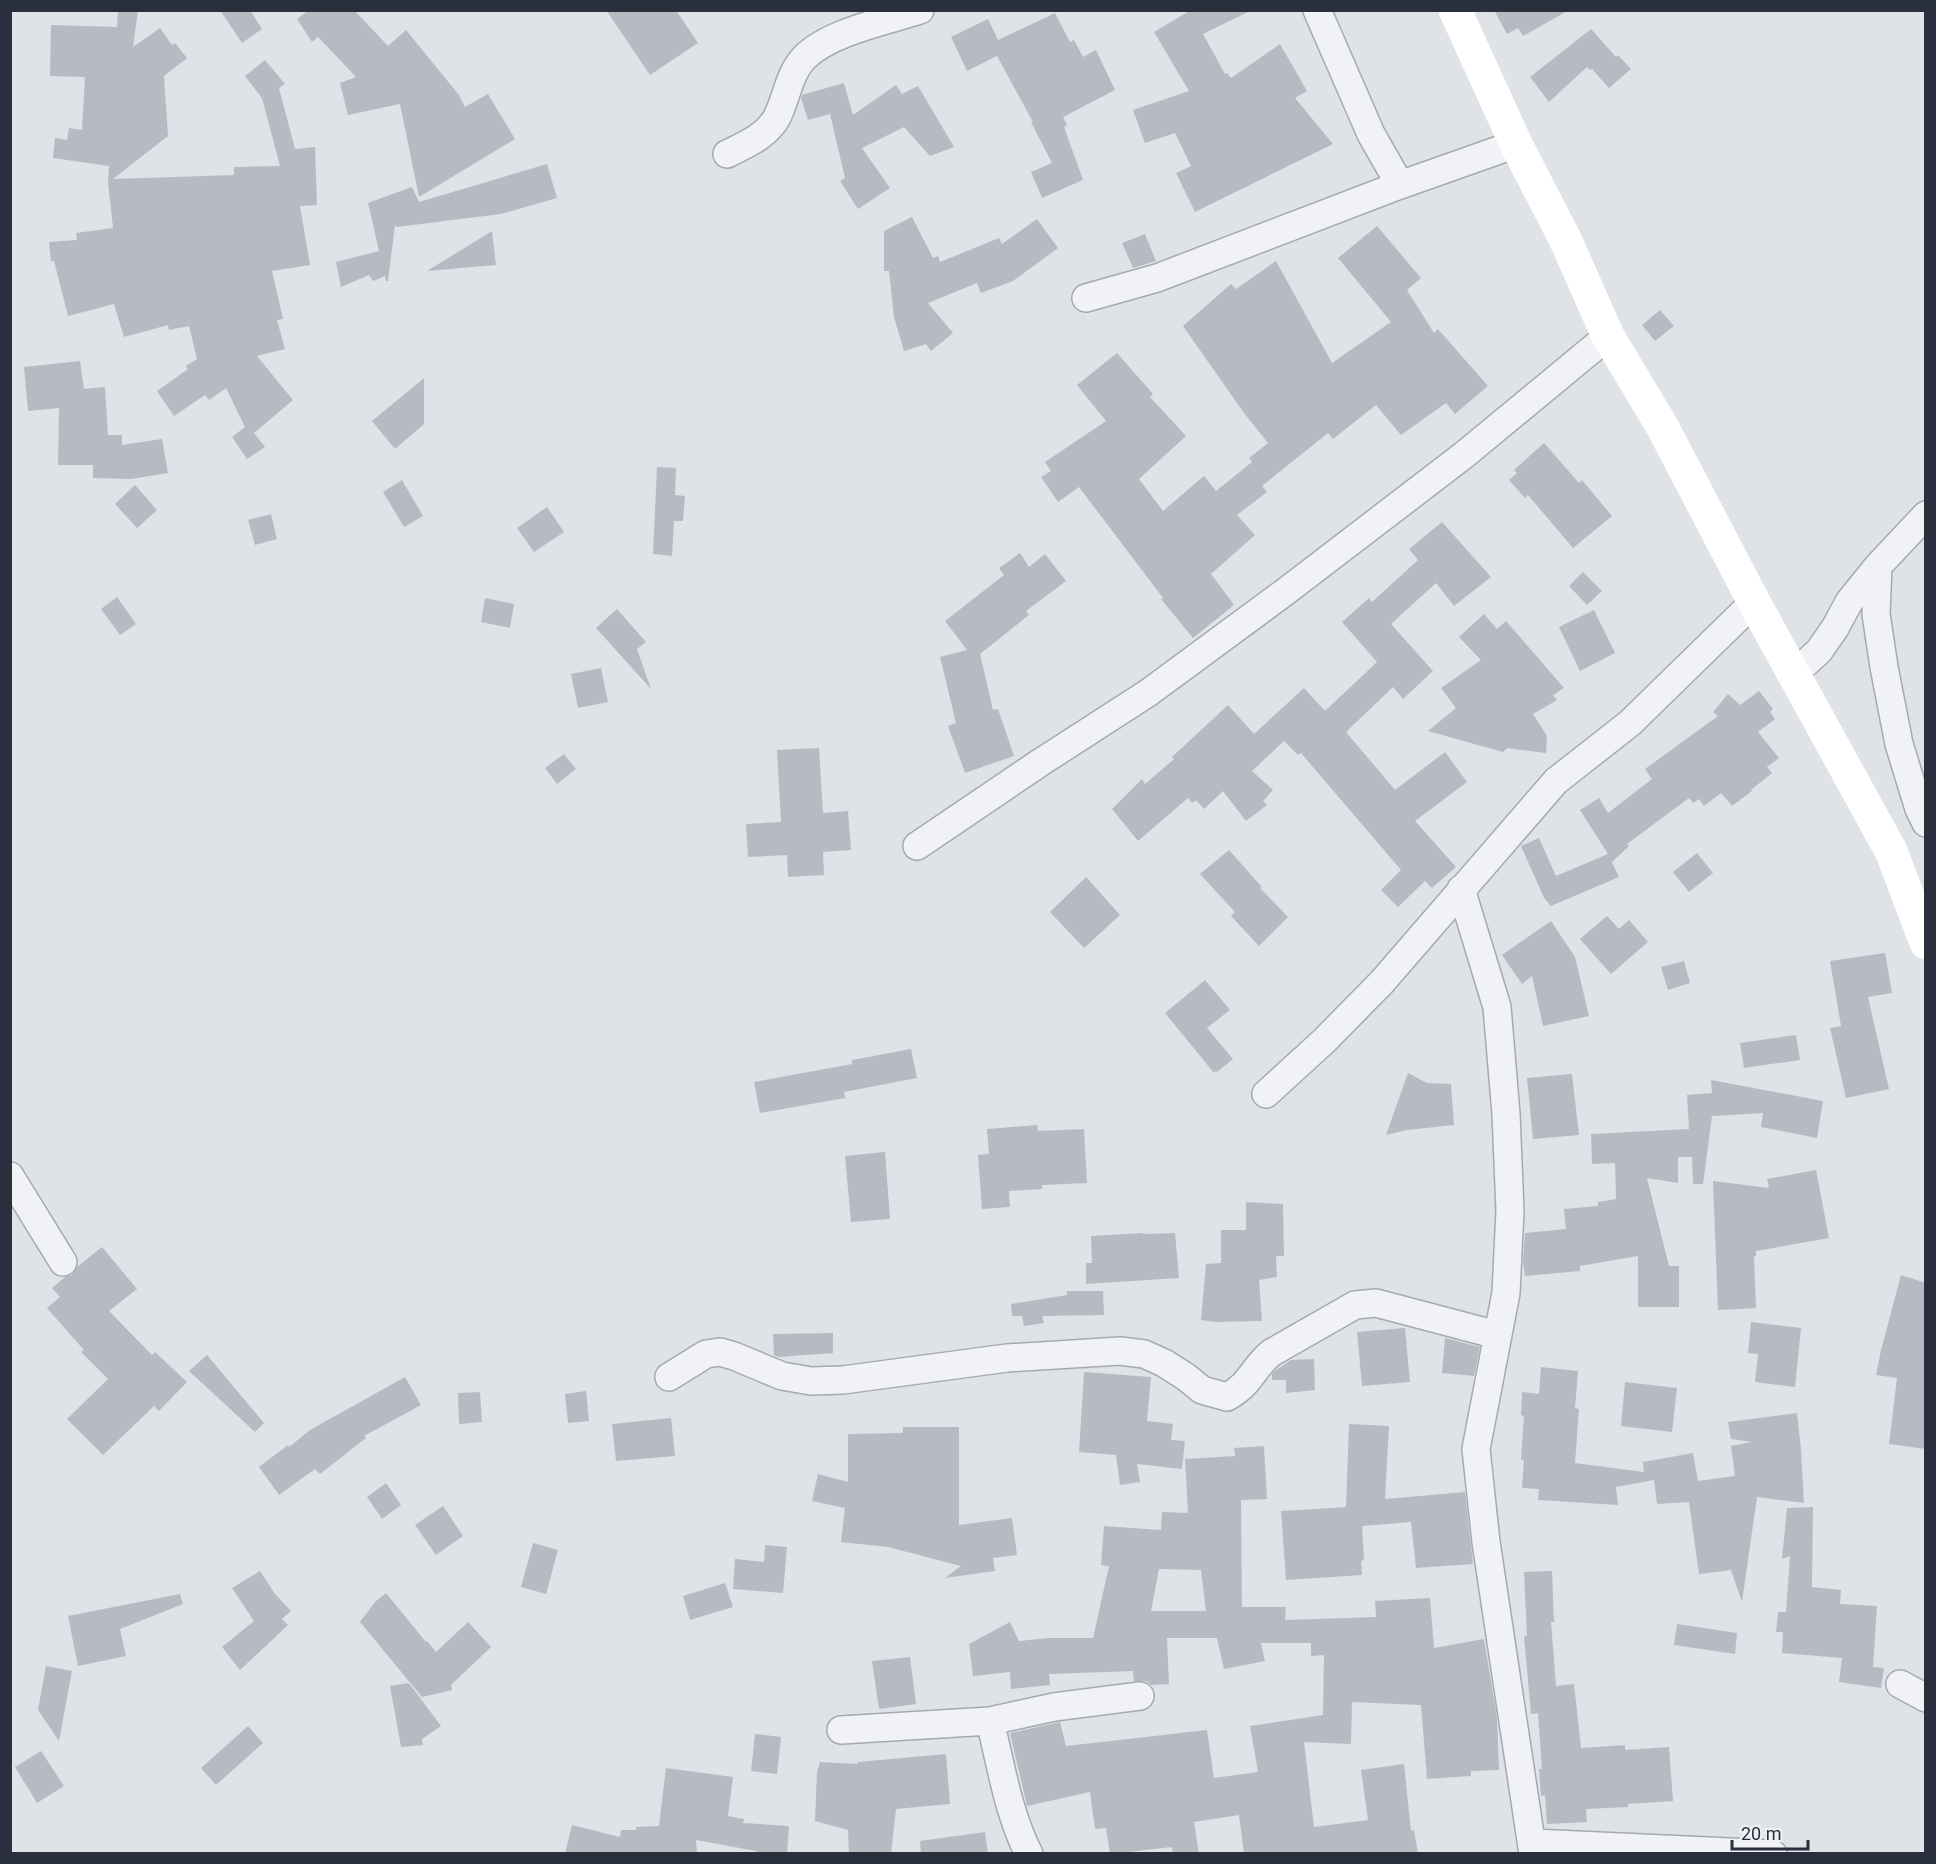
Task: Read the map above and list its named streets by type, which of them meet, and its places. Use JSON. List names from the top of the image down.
{
  "scale_bar": "20 m"
}
